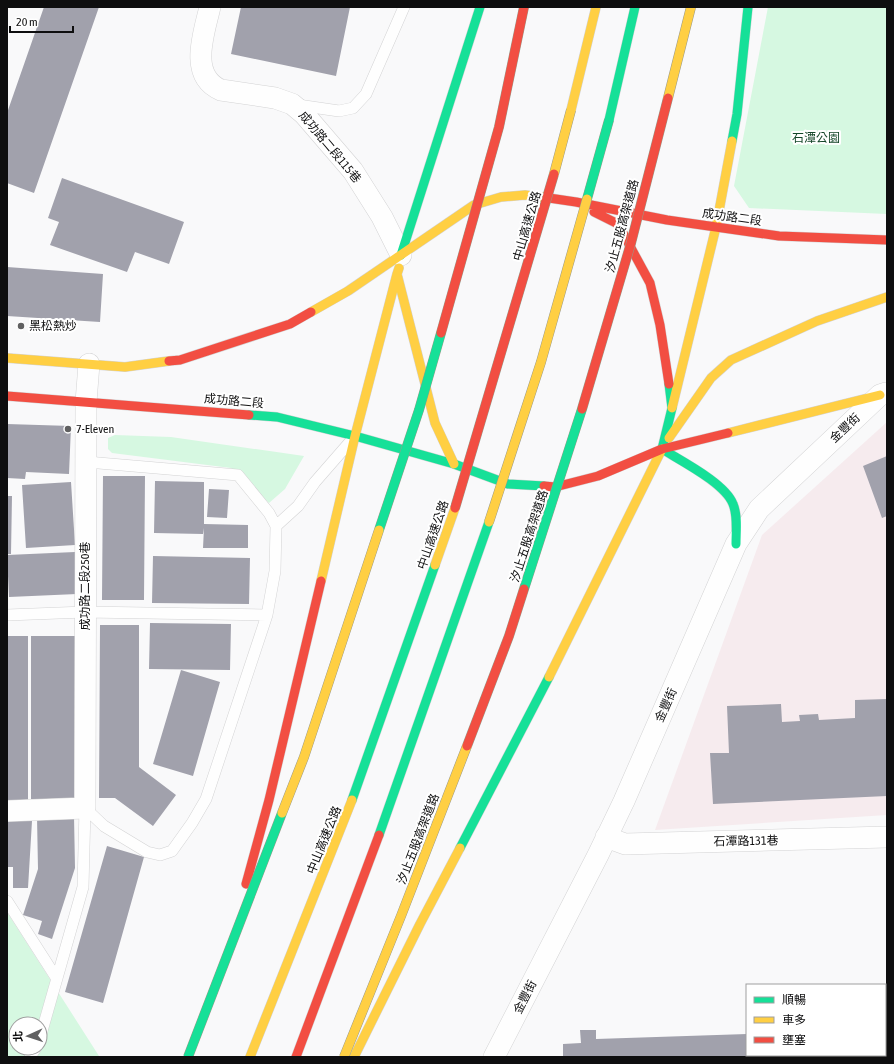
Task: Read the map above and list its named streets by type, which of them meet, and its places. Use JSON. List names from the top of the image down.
{
  "streets": {
    "main road": ["成功路二段", "中山高速公路", "汐止五股高架道路"],
    "street": [
      "成功路二段115巷",
      "金豐街",
      "成功路二段250巷",
      "石潭路131巷"
    ]
  },
  "crossings": [
    ["成功路二段115巷", "成功路二段"],
    ["成功路二段", "成功路二段250巷"],
    ["金豐街", "石潭路131巷"]
  ],
  "parks": ["石潭公園"],
  "places": ["黑松熱炒", "7-Eleven"],
  "legend": ["順暢", "車多", "壅塞"],
  "scale_bar": "20 m",
  "north": "left"
}
